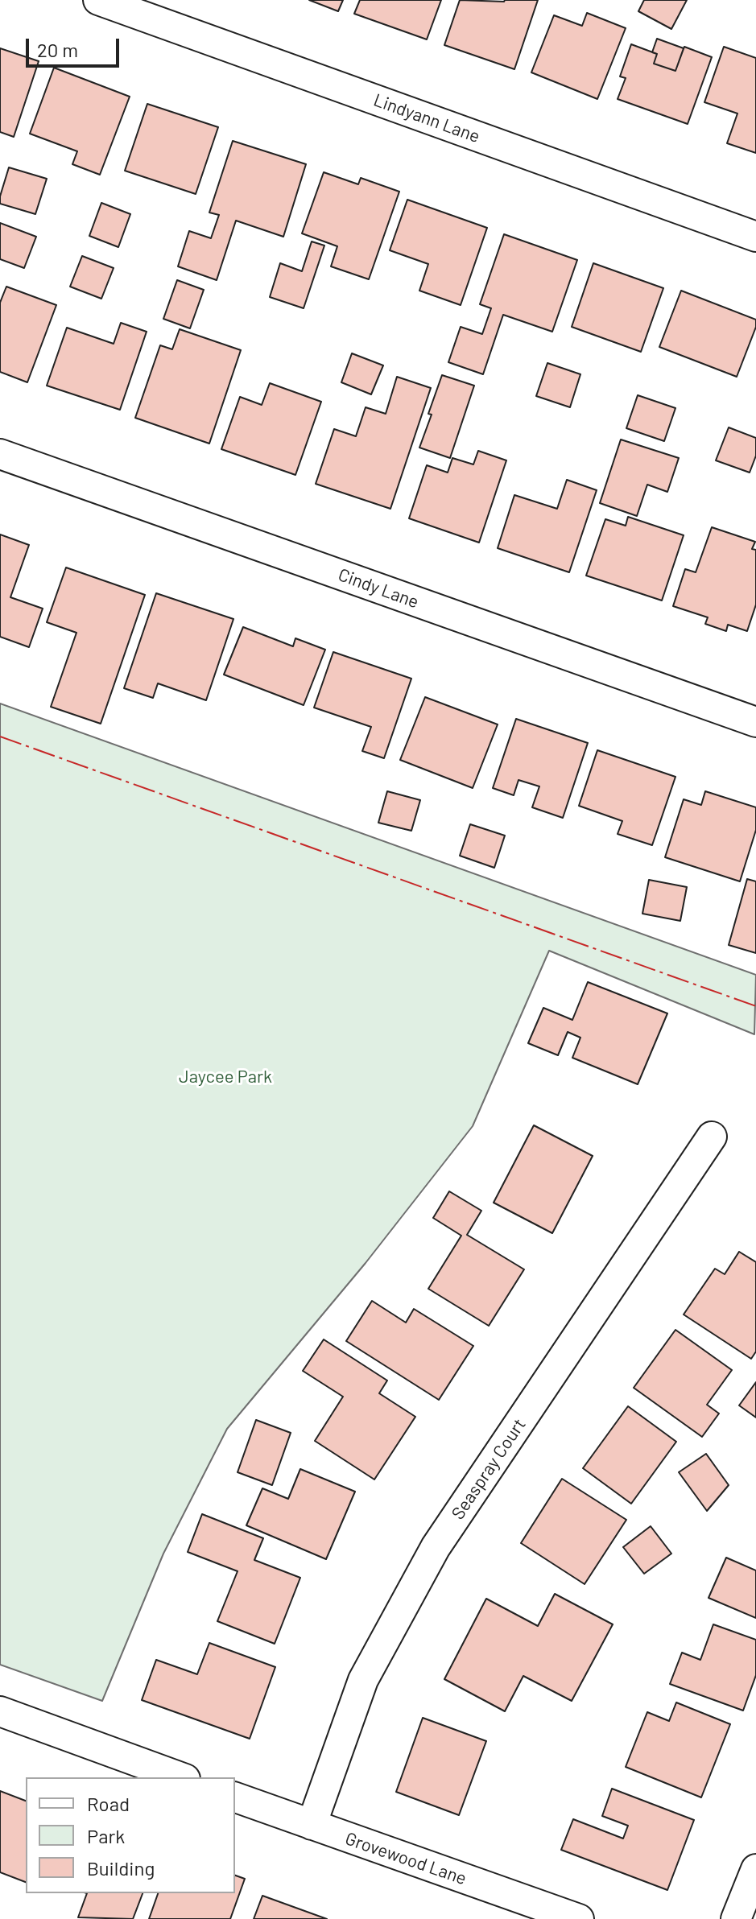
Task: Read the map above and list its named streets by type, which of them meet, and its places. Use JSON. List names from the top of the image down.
{
  "streets": {
    "street": [
      "Lindyann Lane",
      "Cindy Lane",
      "Seaspray Court",
      "Grovewood Lane"
    ]
  },
  "crossings": [
    ["Seaspray Court", "Grovewood Lane"]
  ],
  "parks": ["Jaycee Park"],
  "legend": ["Road", "Park", "Building"],
  "scale_bar": "20 m"
}
